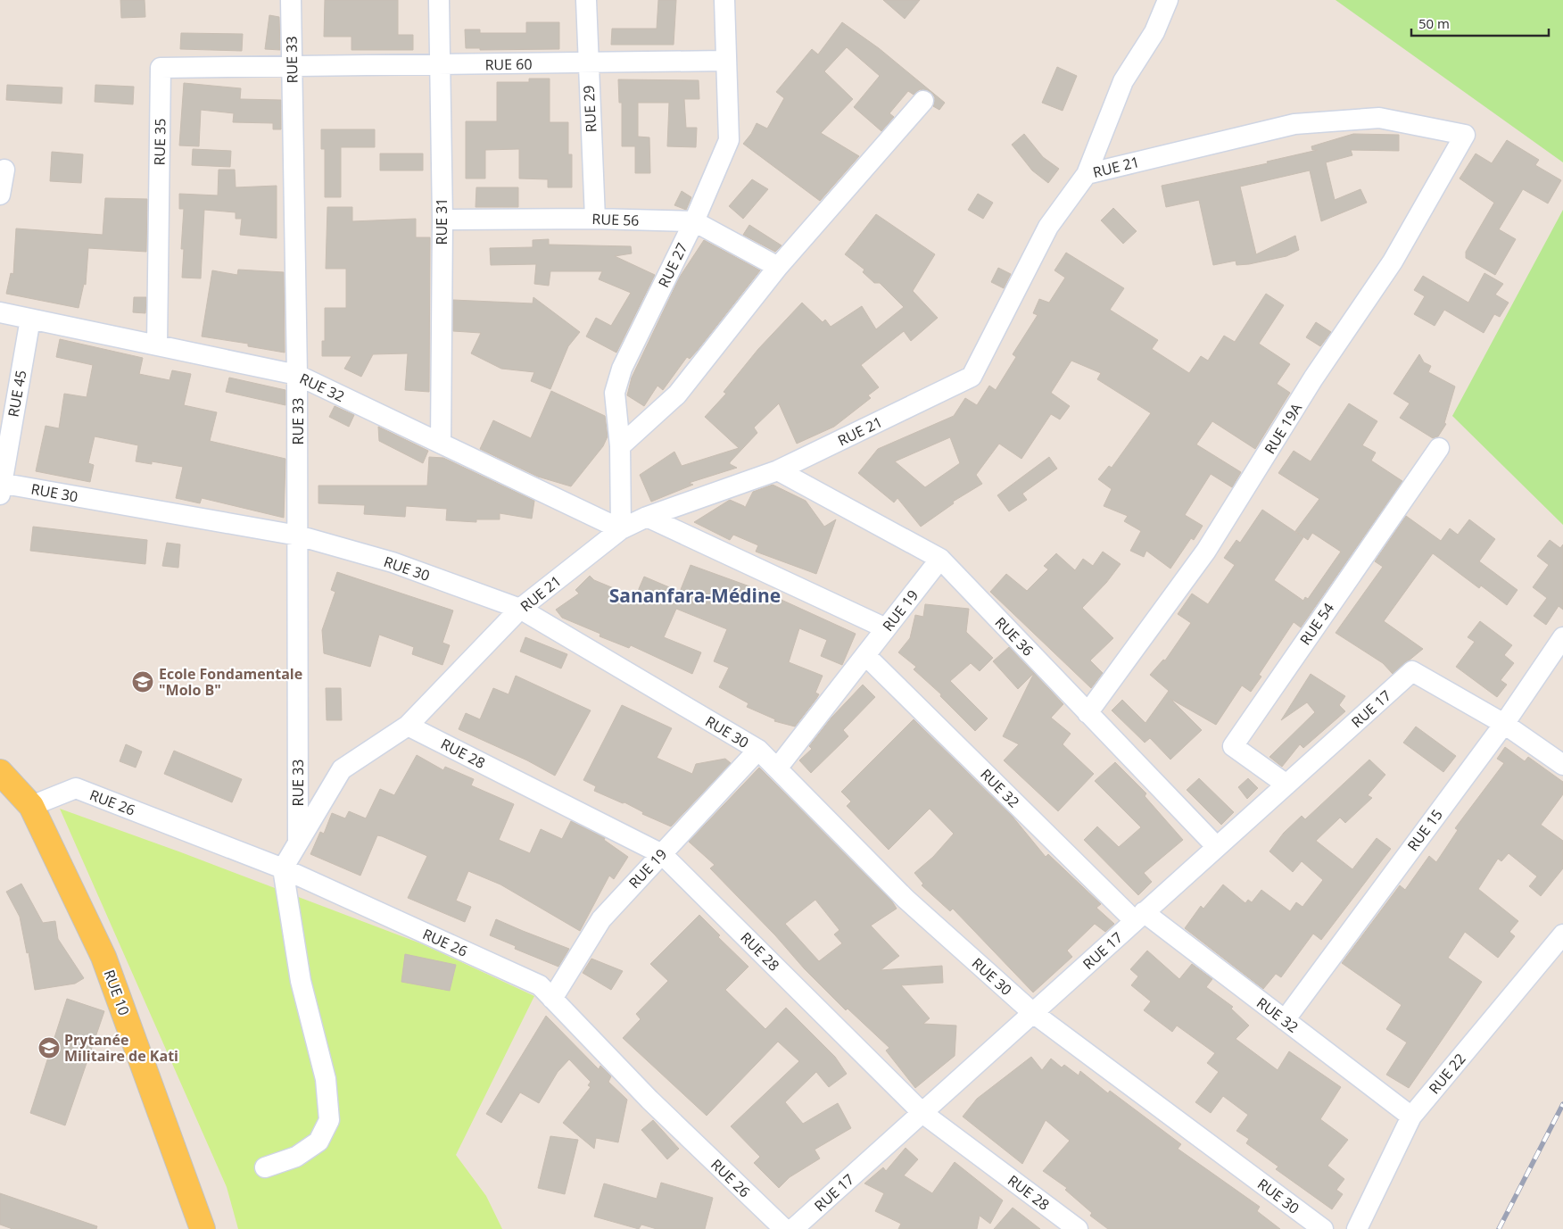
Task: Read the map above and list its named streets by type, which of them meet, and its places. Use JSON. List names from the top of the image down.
{
  "streets": {
    "main road": ["RUE 10"],
    "street": [
      "RUE 33",
      "RUE 60",
      "RUE 29",
      "RUE 35",
      "RUE 21",
      "RUE 56",
      "RUE 31",
      "RUE 27",
      "RUE 32",
      "RUE 45",
      "RUE 19A",
      "RUE 30",
      "RUE 19",
      "RUE 54",
      "RUE 36",
      "RUE 17",
      "RUE 28",
      "RUE 26",
      "RUE 15",
      "RUE 22"
    ]
  },
  "crossings": [
    ["RUE 33", "RUE 60"],
    ["RUE 33", "RUE 35"],
    ["RUE 33", "RUE 21"],
    ["RUE 33", "RUE 32"],
    ["RUE 33", "RUE 30"],
    ["RUE 60", "RUE 29"],
    ["RUE 60", "RUE 35"],
    ["RUE 60", "RUE 31"],
    ["RUE 60", "RUE 27"],
    ["RUE 29", "RUE 56"],
    ["RUE 35", "RUE 32"],
    ["RUE 21", "RUE 27"],
    ["RUE 21", "RUE 32"],
    ["RUE 21", "RUE 19A"],
    ["RUE 21", "RUE 30"],
    ["RUE 21", "RUE 36"],
    ["RUE 21", "RUE 28"],
    ["RUE 21", "RUE 26"],
    ["RUE 56", "RUE 31"],
    ["RUE 56", "RUE 27"],
    ["RUE 31", "RUE 32"],
    ["RUE 27", "RUE 32"],
    ["RUE 32", "RUE 45"],
    ["RUE 32", "RUE 19"],
    ["RUE 32", "RUE 17"],
    ["RUE 32", "RUE 15"],
    ["RUE 32", "RUE 22"],
    ["RUE 45", "RUE 30"],
    ["RUE 19A", "RUE 36"],
    ["RUE 30", "RUE 19"],
    ["RUE 30", "RUE 17"],
    ["RUE 19", "RUE 36"],
    ["RUE 19", "RUE 28"],
    ["RUE 19", "RUE 26"],
    ["RUE 54", "RUE 17"],
    ["RUE 36", "RUE 17"],
    ["RUE 17", "RUE 28"],
    ["RUE 17", "RUE 15"],
    ["RUE 26", "RUE 10"]
  ],
  "districts": ["Sananfara-Médine"],
  "places": {
    "school or university": ["Ecole Fondamentale \"Molo B\"", "Prytanée Militaire de Kati"]
  },
  "scale_bar": "50 m"
}
